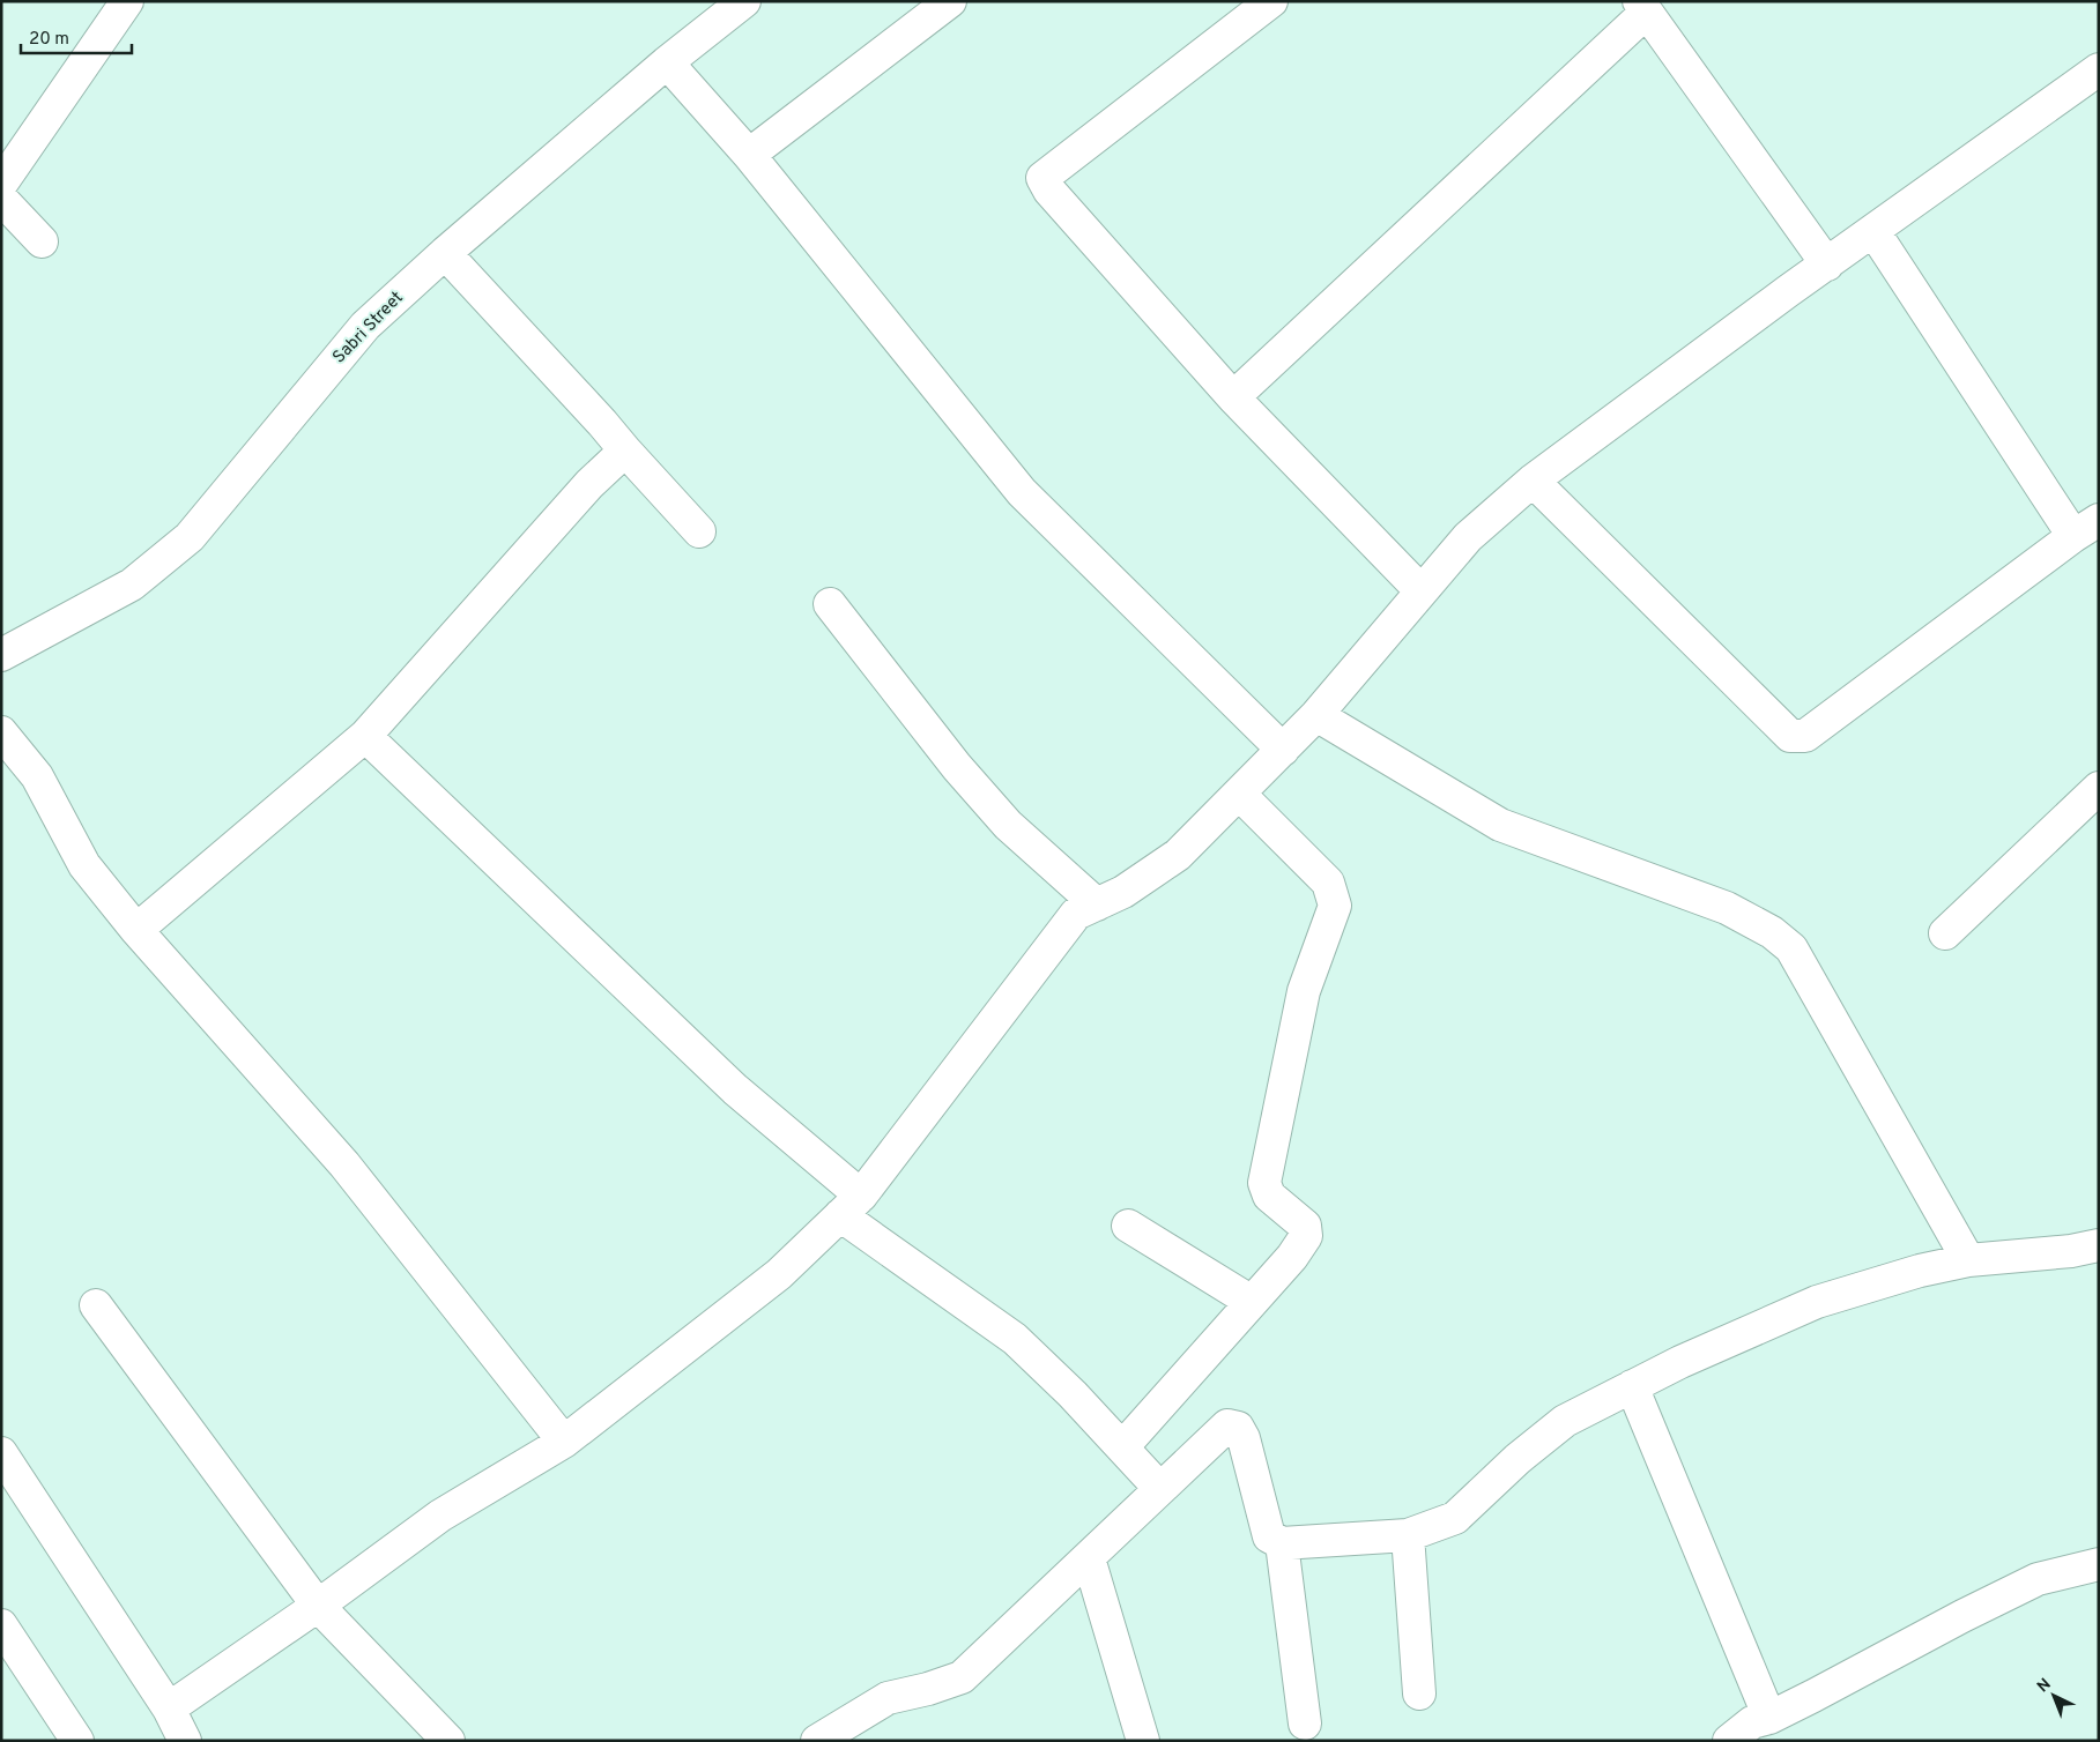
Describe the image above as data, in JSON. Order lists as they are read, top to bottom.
{
  "streets": {
    "street": ["Sabri Street"]
  },
  "scale_bar": "20 m",
  "north": "top left"
}
